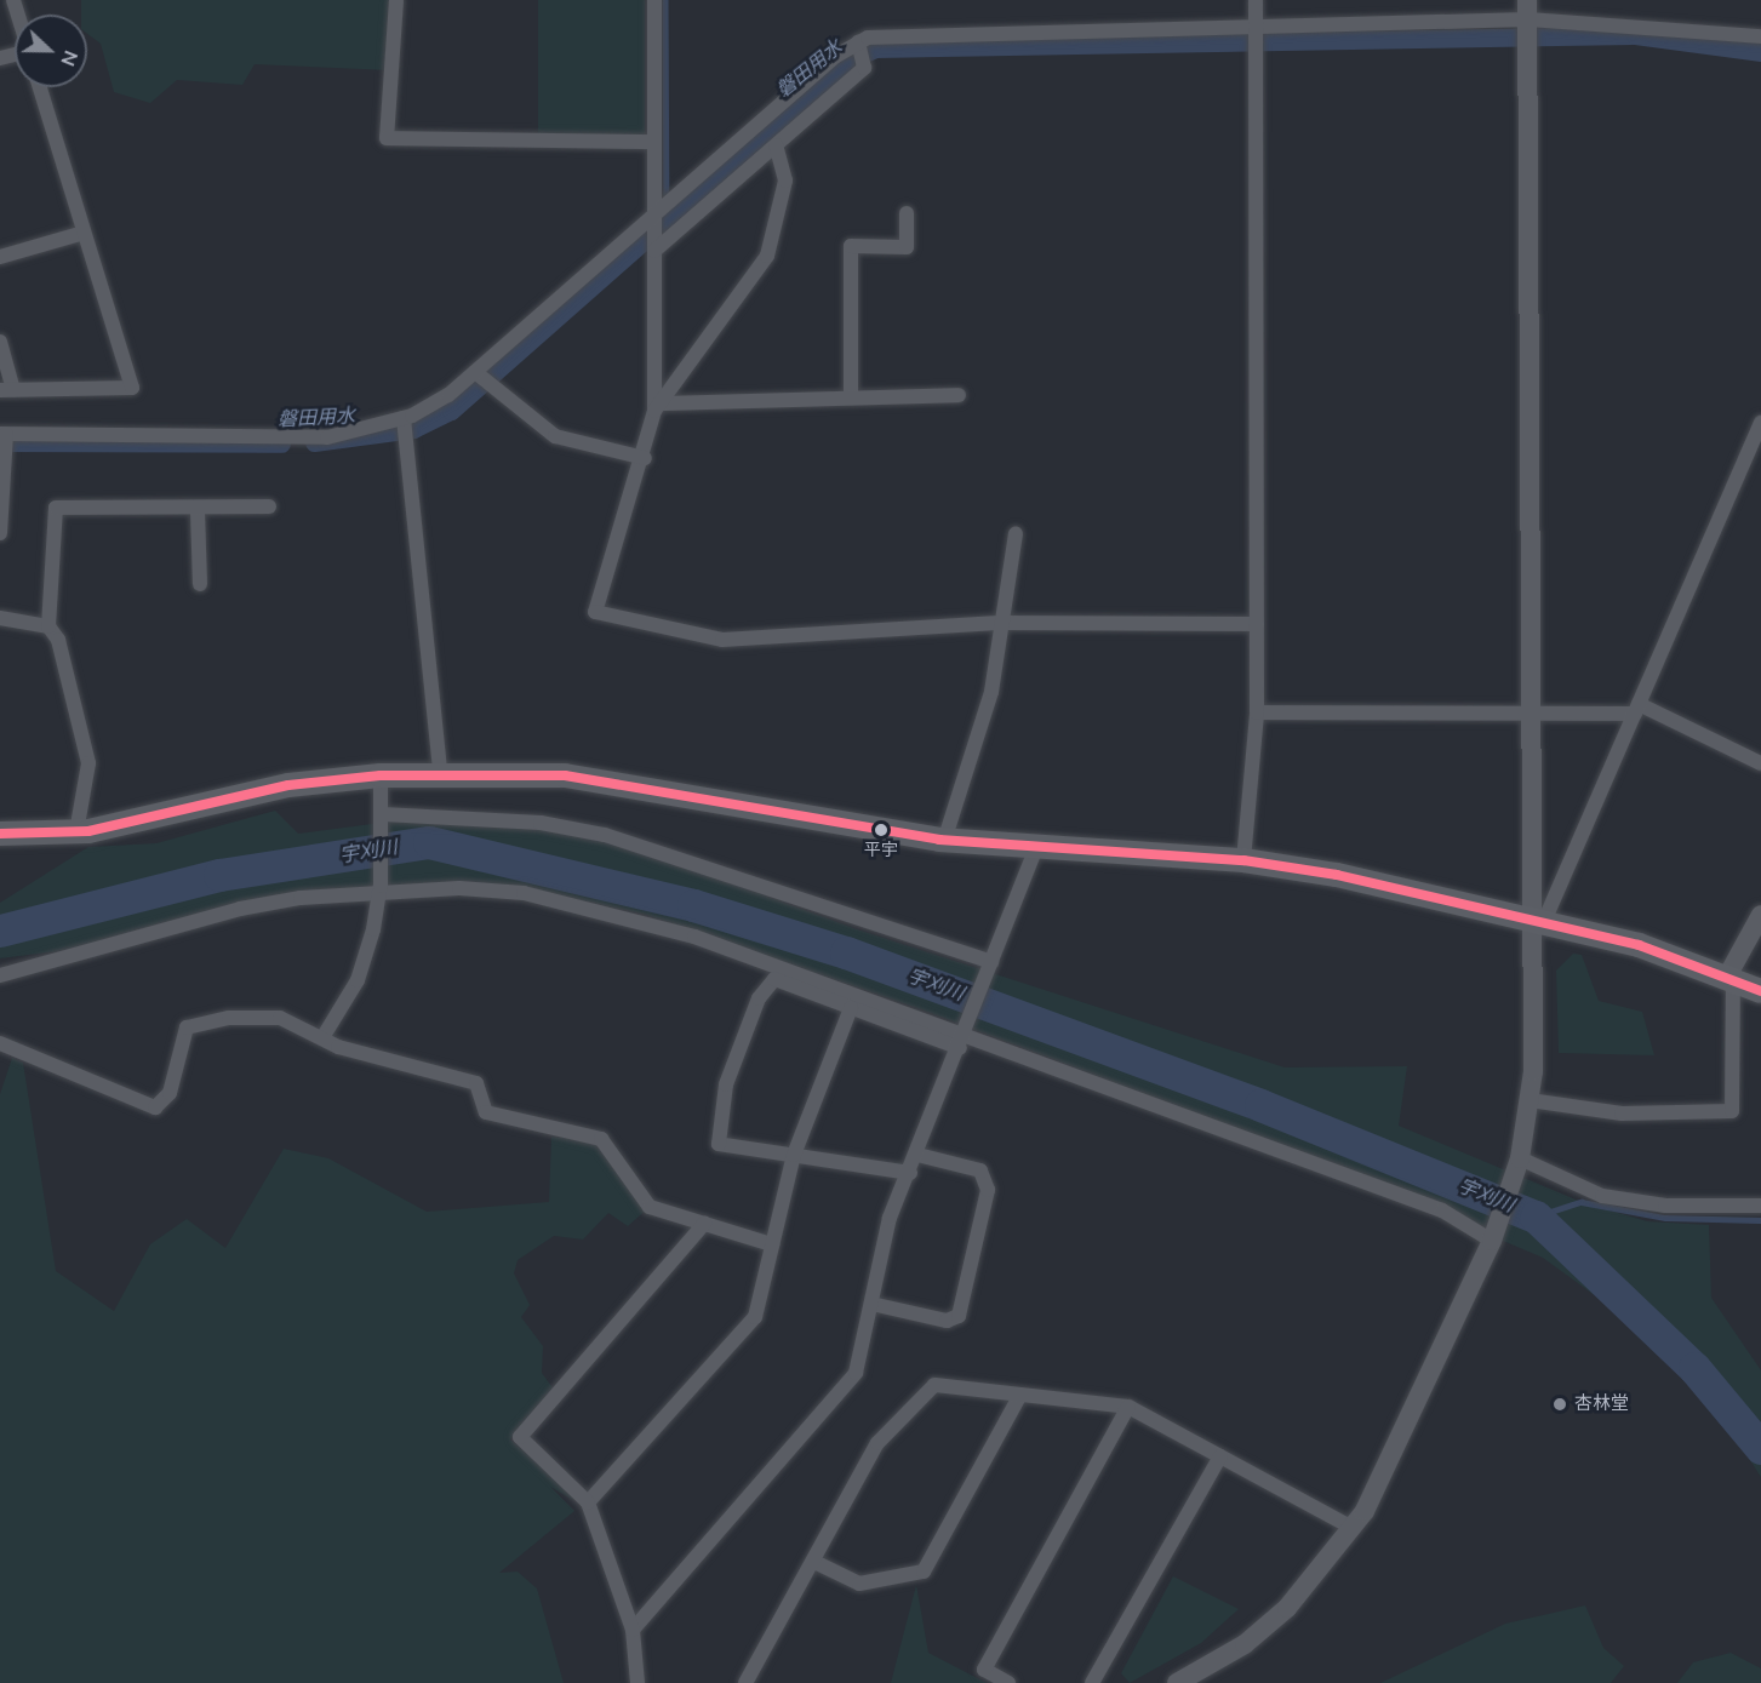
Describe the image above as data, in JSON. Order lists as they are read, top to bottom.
{
  "water": ["磐田用水", "宇刈川"],
  "places": ["平宇", "杏林堂"],
  "north": "right"
}
